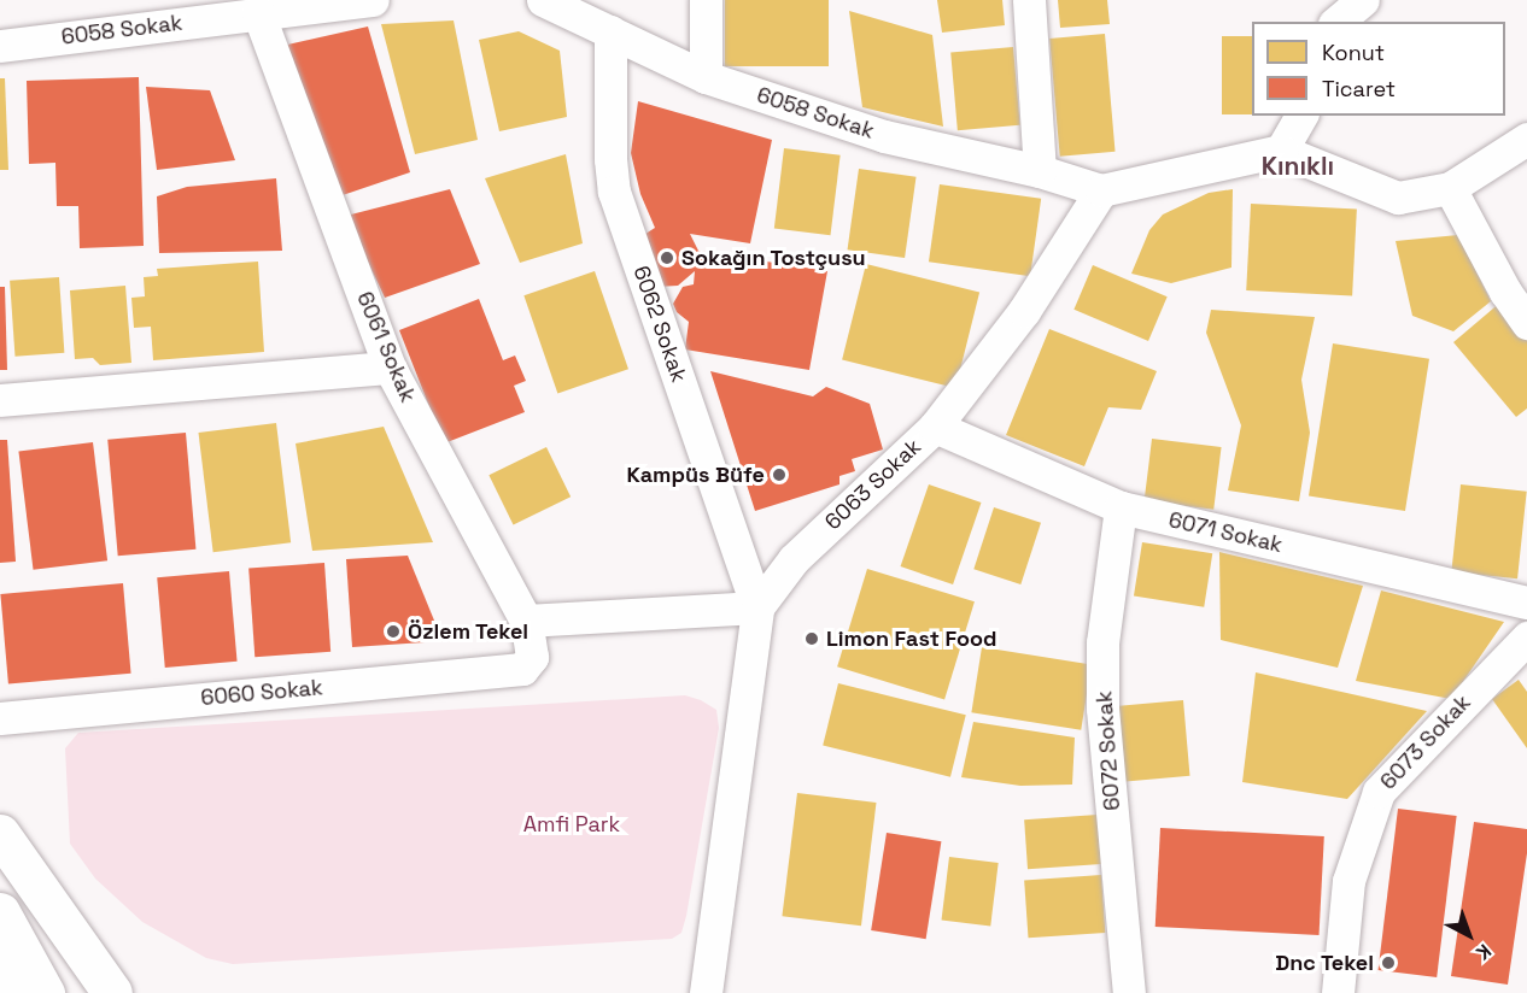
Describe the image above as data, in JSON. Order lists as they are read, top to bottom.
{
  "streets": {
    "street": [
      "6058 Sokak",
      "6062 Sokak",
      "6061 Sokak",
      "6063 Sokak",
      "6071 Sokak",
      "6060 Sokak",
      "6073 Sokak",
      "6072 Sokak"
    ]
  },
  "crossings": [
    ["6058 Sokak", "6062 Sokak"],
    ["6058 Sokak", "6061 Sokak"],
    ["6058 Sokak", "6063 Sokak"],
    ["6062 Sokak", "6063 Sokak"],
    ["6061 Sokak", "6060 Sokak"],
    ["6063 Sokak", "6071 Sokak"],
    ["6071 Sokak", "6072 Sokak"]
  ],
  "districts": ["Kınıklı"],
  "parks": ["Amfi Park"],
  "places": [
    "Sokağın Tostçusu",
    "Kampüs Büfe",
    "Özlem Tekel",
    "Limon Fast Food",
    "Dnc Tekel"
  ],
  "legend": ["Konut", "Ticaret"],
  "north": "bottom right"
}
